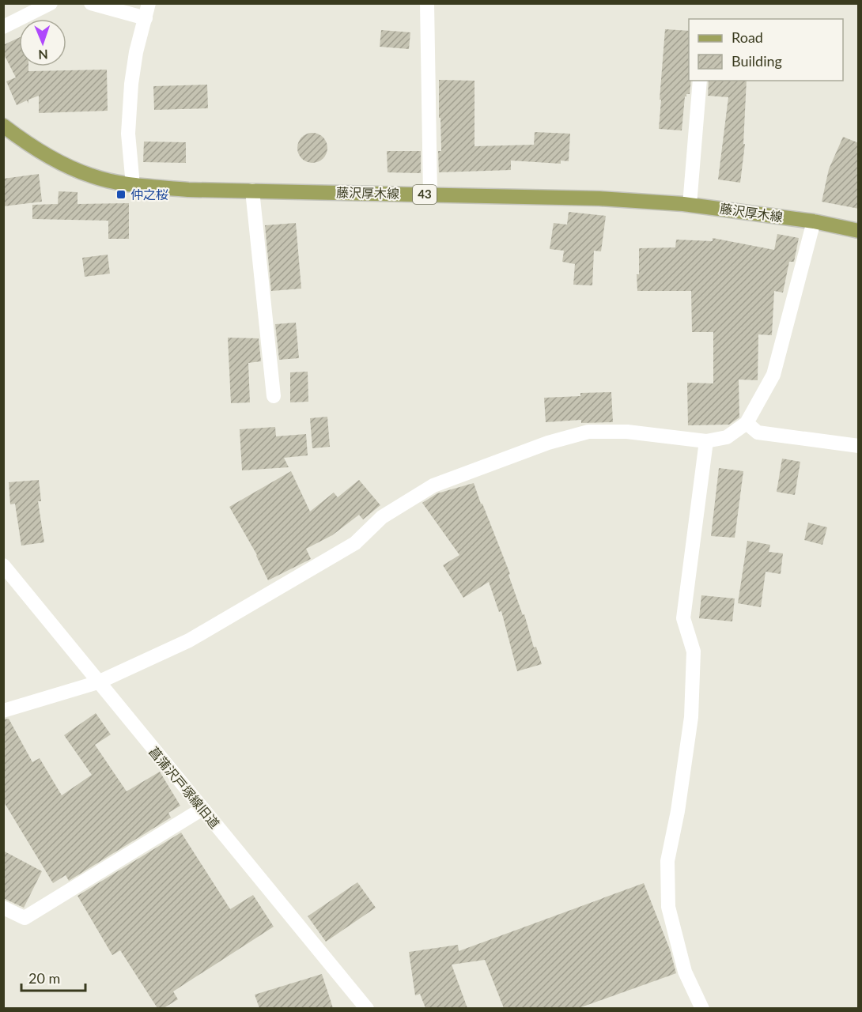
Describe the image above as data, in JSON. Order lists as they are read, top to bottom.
{
  "streets": {
    "main road": ["藤沢厚木線", "43"],
    "street": ["菖蒲沢戸塚線旧道"]
  },
  "places": {
    "transit": ["仲之桜"]
  },
  "legend": ["Road", "Building"],
  "scale_bar": "20 m",
  "north": "bottom"
}
